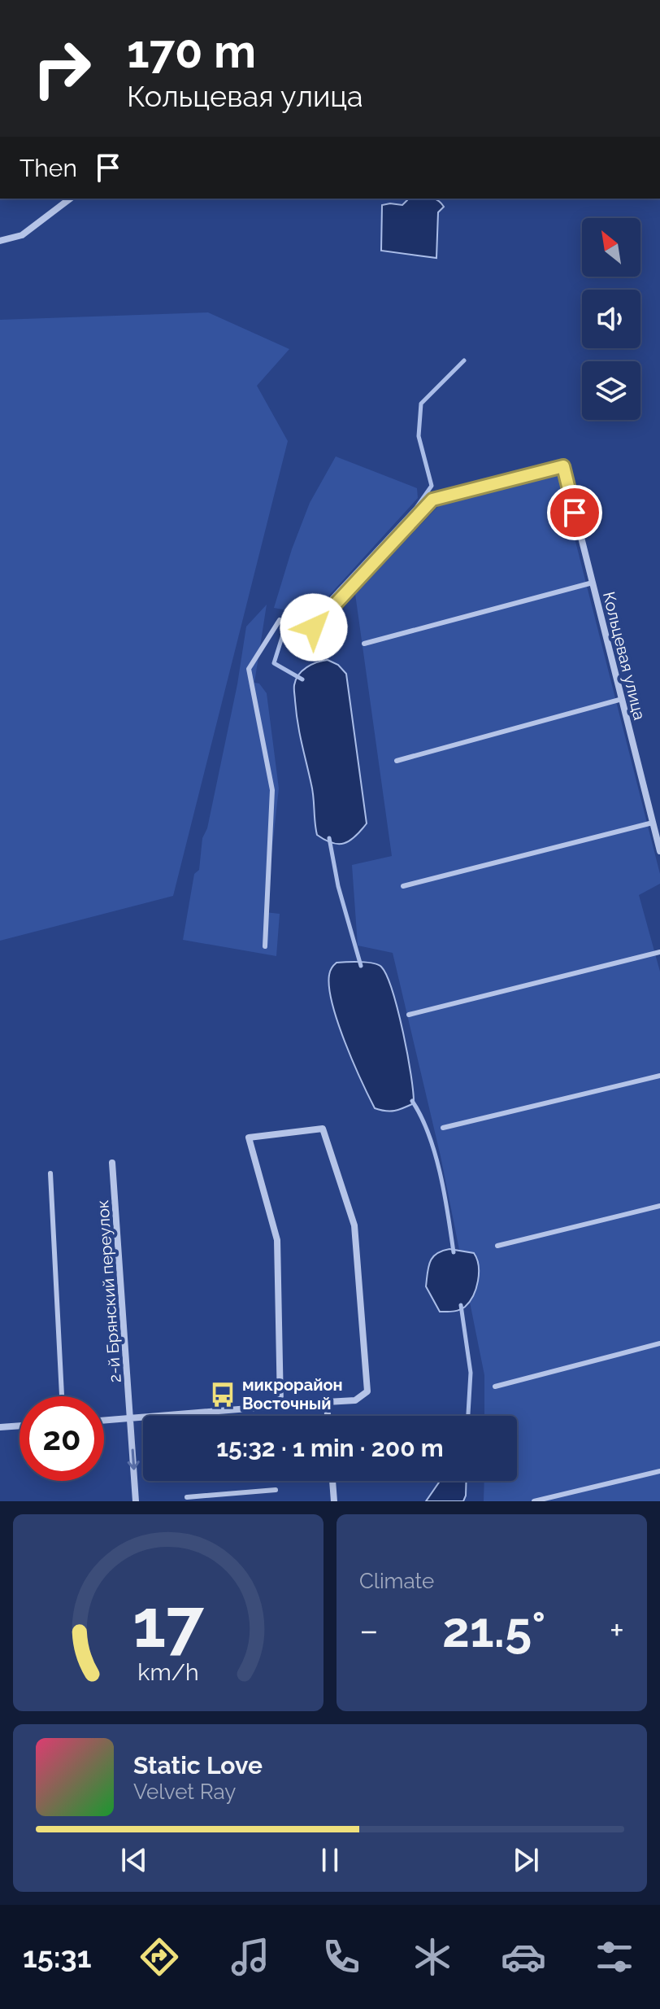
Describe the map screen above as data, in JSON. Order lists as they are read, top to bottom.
{
  "streets": {
    "street": ["Кольцевая улица", "2-й Брянский переулок"]
  },
  "places": {
    "bus stop": ["микрорайон Восточный"]
  },
  "north": "top left",
  "page": {
    "turn": ["170 m", "Кольцевая улица"],
    "then": "Then",
    "limit": "20",
    "trip": "15:32 · 1 min · 200 m",
    "tile": "Climate",
    "heat": ["−", "21.5°", "+"],
    "song": ["Static Love", "Velvet Ray"],
    "tabs": "15:31",
    "gauge": ["17", "km/h"]
  }
}
